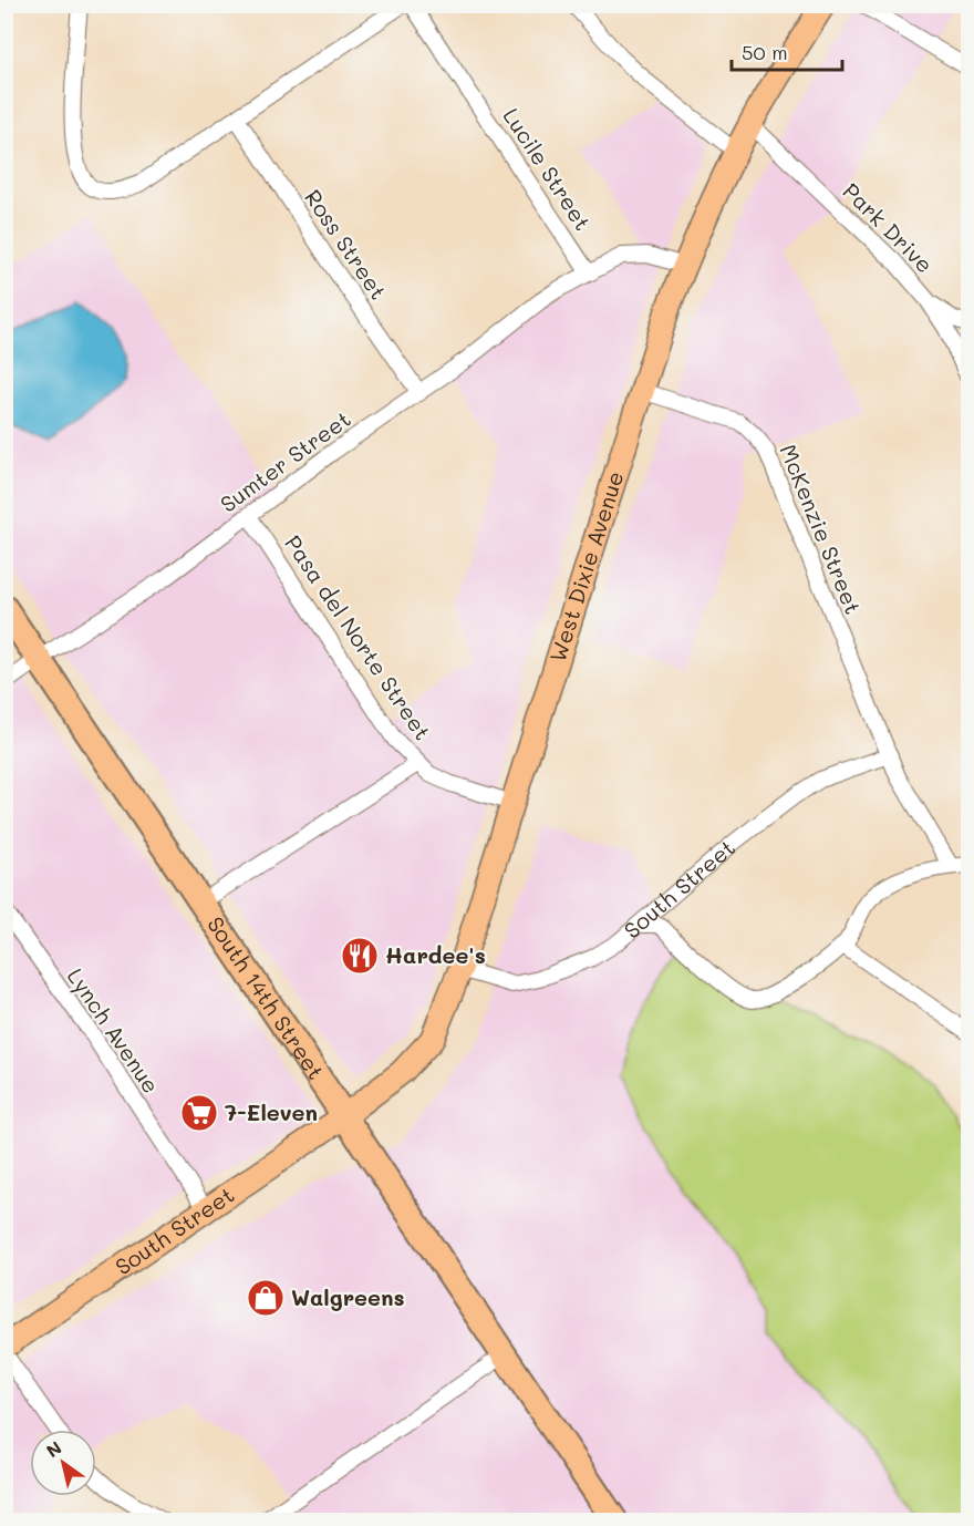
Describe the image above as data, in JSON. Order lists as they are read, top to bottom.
{
  "streets": {
    "highway": ["South 14th Street"],
    "main road": ["West Dixie Avenue", "South Street"],
    "street": [
      "Lucile Street",
      "Park Drive",
      "Ross Street",
      "Sumter Street",
      "McKenzie Street",
      "Pasa del Norte Street",
      "Lynch Avenue"
    ]
  },
  "crossings": [
    ["Lucile Street", "Sumter Street"],
    ["Park Drive", "West Dixie Avenue"],
    ["Ross Street", "Sumter Street"],
    ["Sumter Street", "Pasa del Norte Street"],
    ["Sumter Street", "South 14th Street"],
    ["McKenzie Street", "West Dixie Avenue"],
    ["McKenzie Street", "South Street"],
    ["West Dixie Avenue", "Pasa del Norte Street"],
    ["West Dixie Avenue", "South Street"],
    ["West Dixie Avenue", "South 14th Street"],
    ["South Street", "South 14th Street"],
    ["South Street", "Lynch Avenue"]
  ],
  "places": {
    "restaurant": ["Hardee's"],
    "supermarket": ["7-Eleven"],
    "shop": ["Walgreens"]
  },
  "scale_bar": "50 m",
  "north": "top left"
}
